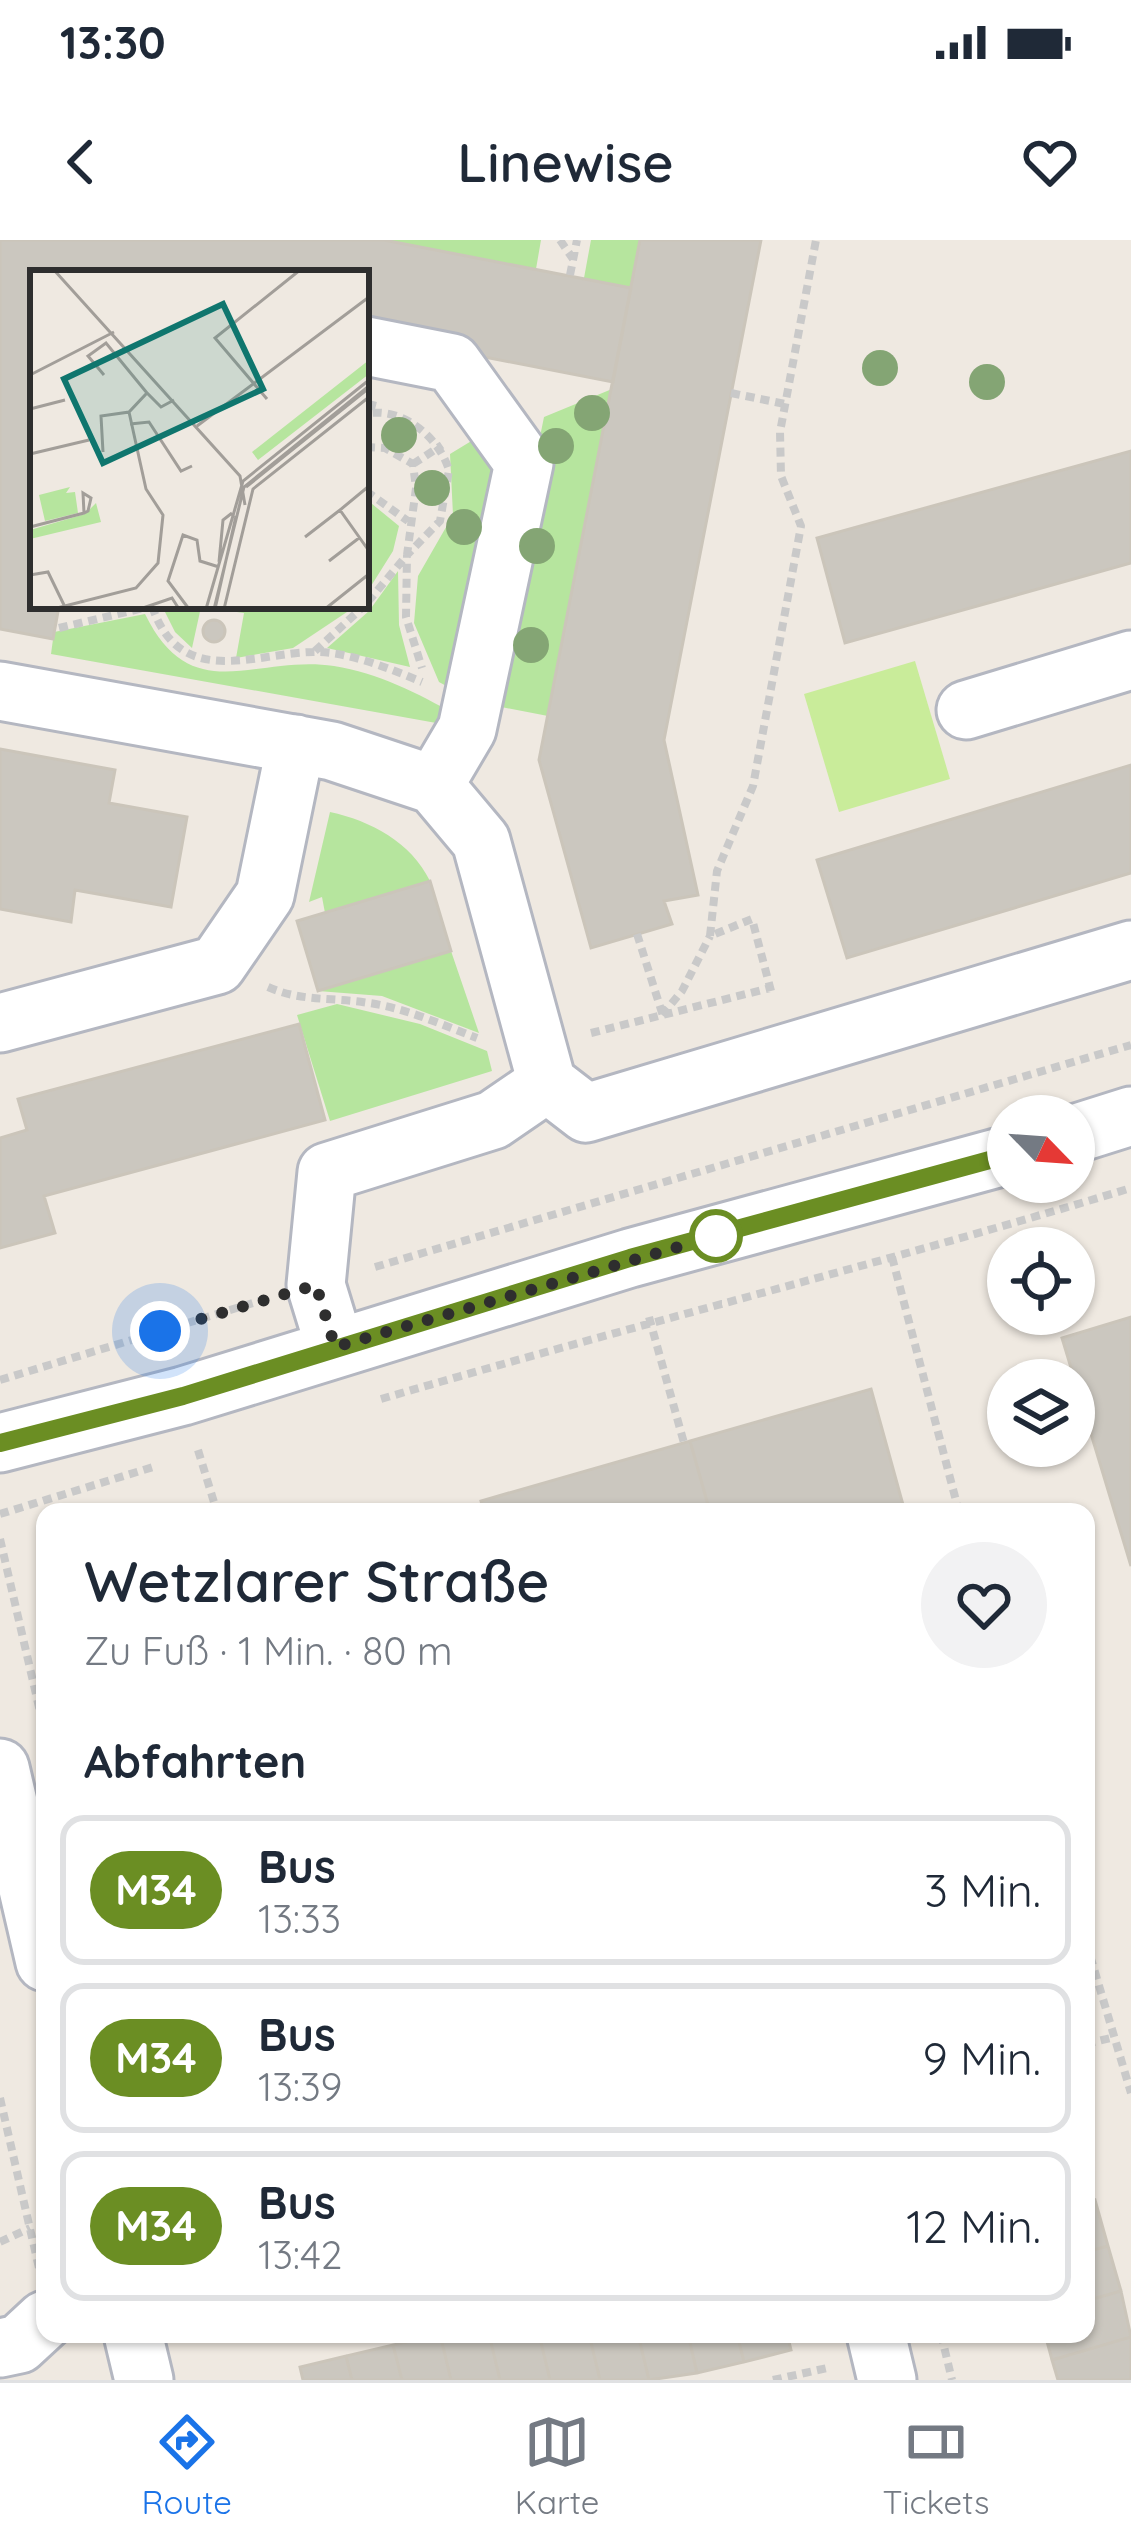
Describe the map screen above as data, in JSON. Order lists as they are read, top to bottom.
{
  "lines": ["bus line M34"],
  "north": "bottom right",
  "page": {
    "status": "13:30",
    "header": "Linewise",
    "heading": [
      ["Wetzlarer Straße", "Zu Fuß · 1 Min. · 80 m"],
      "Abfahrten"
    ],
    "list": [
      {
        "mark": "M34",
        "name": "Bus",
        "note": "13:33",
        "value": "3 Min."
      },
      {
        "mark": "M34",
        "name": "Bus",
        "note": "13:39",
        "value": "9 Min."
      },
      {
        "mark": "M34",
        "name": "Bus",
        "note": "13:42",
        "value": "12 Min."
      }
    ],
    "tabs": ["Route", "Karte", "Tickets"]
  }
}
